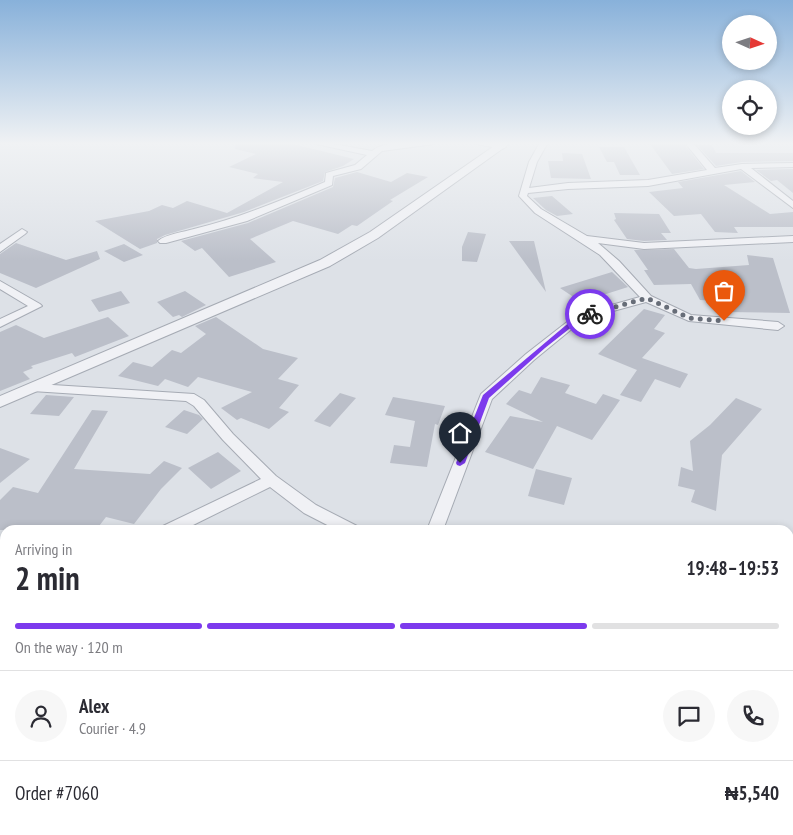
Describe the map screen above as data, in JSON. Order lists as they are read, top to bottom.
{
  "north": "right",
  "page": {
    "heading": ["2 min", "Arriving in", "19:48–19:53"],
    "panel": [
      "Alex",
      "Courier · 4.9",
      "Order #7060",
      "₦5,540"
    ],
    "bar": "On the way · 120 m"
  }
}
